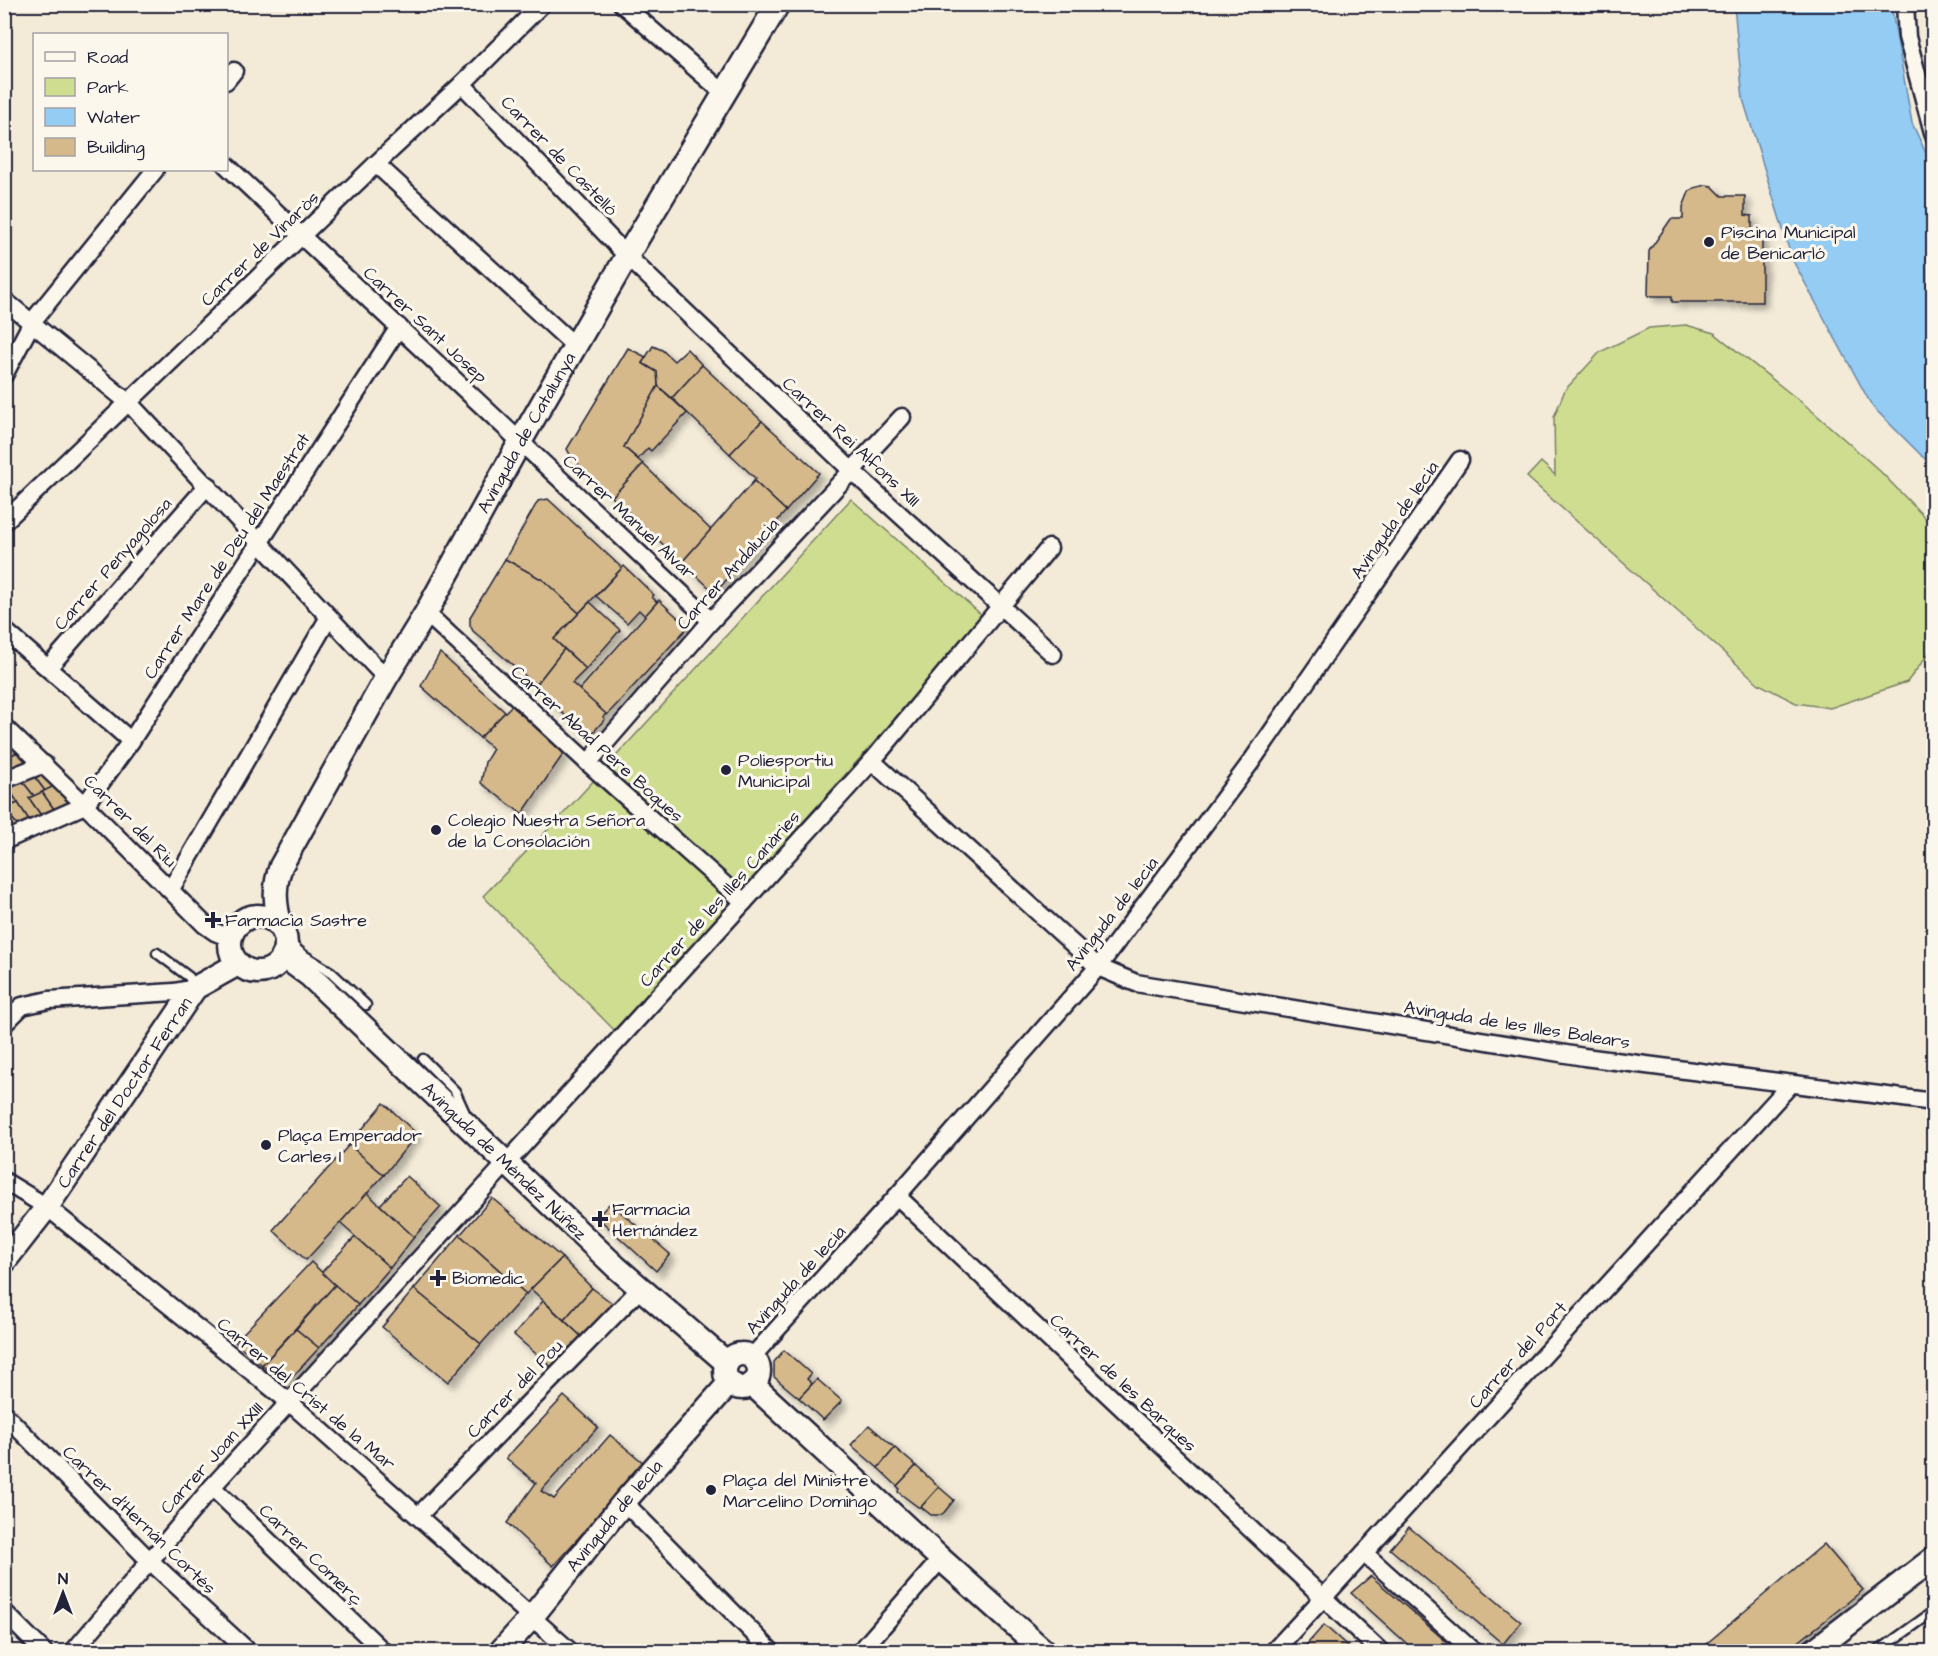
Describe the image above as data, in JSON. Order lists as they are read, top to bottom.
{
  "streets": {
    "street": [
      "Carrer de Castelló",
      "Carrer de Vinaròs",
      "Carrer Sant Josep",
      "Avinguda de Catalunya",
      "Carrer Rei Alfons XIII",
      "Carrer Manuel Alvar",
      "Avinguda de lecia",
      "Carrer Mare de Deu del Maestrat",
      "Carrer Penyagolosa",
      "Carrer Andalucia",
      "Carrer Abad Pere Boques",
      "Carrer del Riu",
      "Carrer de les Illes Canàries",
      "Avinguda de les Illes Balears",
      "Carrer del Doctor Ferran",
      "Avinguda de Méndez Núñez",
      "Carrer del Port",
      "Carrer de les Barques",
      "Carrer del Pou",
      "Carrer del Crist de la Mar",
      "Carrer Joan XXIII",
      "Avinguda de lecla",
      "Carrer d'Hernán Cortés",
      "Carrer Comerç"
    ]
  },
  "crossings": [
    ["Carrer de Castelló", "Carrer de Vinaròs"],
    ["Carrer de Castelló", "Avinguda de Catalunya"],
    ["Carrer de Castelló", "Carrer Rei Alfons XIII"],
    ["Carrer de Vinaròs", "Carrer Sant Josep"],
    ["Carrer Sant Josep", "Avinguda de Catalunya"],
    ["Carrer Sant Josep", "Carrer Manuel Alvar"],
    ["Carrer Sant Josep", "Carrer Mare de Deu del Maestrat"],
    ["Avinguda de Catalunya", "Carrer Rei Alfons XIII"],
    ["Avinguda de Catalunya", "Carrer Manuel Alvar"],
    ["Avinguda de Catalunya", "Carrer Abad Pere Boques"],
    ["Avinguda de Catalunya", "Carrer del Riu"],
    ["Avinguda de Catalunya", "Carrer del Doctor Ferran"],
    ["Avinguda de Catalunya", "Avinguda de Méndez Núñez"],
    ["Carrer Rei Alfons XIII", "Carrer Andalucia"],
    ["Carrer Rei Alfons XIII", "Carrer de les Illes Canàries"],
    ["Carrer Manuel Alvar", "Carrer Andalucia"],
    ["Avinguda de lecia", "Avinguda de les Illes Balears"],
    ["Avinguda de lecia", "Avinguda de Méndez Núñez"],
    ["Avinguda de lecia", "Carrer de les Barques"],
    ["Avinguda de lecia", "Avinguda de lecla"],
    ["Carrer Mare de Deu del Maestrat", "Carrer del Riu"],
    ["Carrer Andalucia", "Carrer Abad Pere Boques"],
    ["Carrer Abad Pere Boques", "Carrer de les Illes Canàries"],
    ["Carrer del Riu", "Carrer del Doctor Ferran"],
    ["Carrer del Riu", "Avinguda de Méndez Núñez"],
    ["Carrer de les Illes Canàries", "Avinguda de les Illes Balears"],
    ["Carrer de les Illes Canàries", "Avinguda de Méndez Núñez"],
    ["Carrer de les Illes Canàries", "Carrer Joan XXIII"],
    ["Avinguda de les Illes Balears", "Carrer del Port"],
    ["Carrer del Doctor Ferran", "Avinguda de Méndez Núñez"],
    ["Carrer del Doctor Ferran", "Carrer del Crist de la Mar"],
    ["Avinguda de Méndez Núñez", "Carrer del Pou"],
    ["Avinguda de Méndez Núñez", "Carrer Joan XXIII"],
    ["Avinguda de Méndez Núñez", "Avinguda de lecla"],
    ["Carrer del Port", "Carrer de les Barques"],
    ["Carrer del Pou", "Carrer del Crist de la Mar"],
    ["Carrer del Crist de la Mar", "Carrer Joan XXIII"],
    ["Carrer del Crist de la Mar", "Avinguda de lecla"],
    ["Carrer Joan XXIII", "Carrer d'Hernán Cortés"],
    ["Carrer Joan XXIII", "Carrer Comerç"]
  ],
  "places": {
    "other": [
      "Piscina Municipal de Benicarló",
      "Poliesportiu Municipal",
      "Colegio Nuestra Señora de la Consolación",
      "Plaça Emperador Carles I",
      "Plaça del Ministre Marcelino Domingo"
    ],
    "health": ["Farmacia Sastre", "Farmacia Hernández", "Biomedic"]
  },
  "legend": [
    "Road",
    "Park",
    "Water",
    "Building"
  ],
  "north": "top"
}
